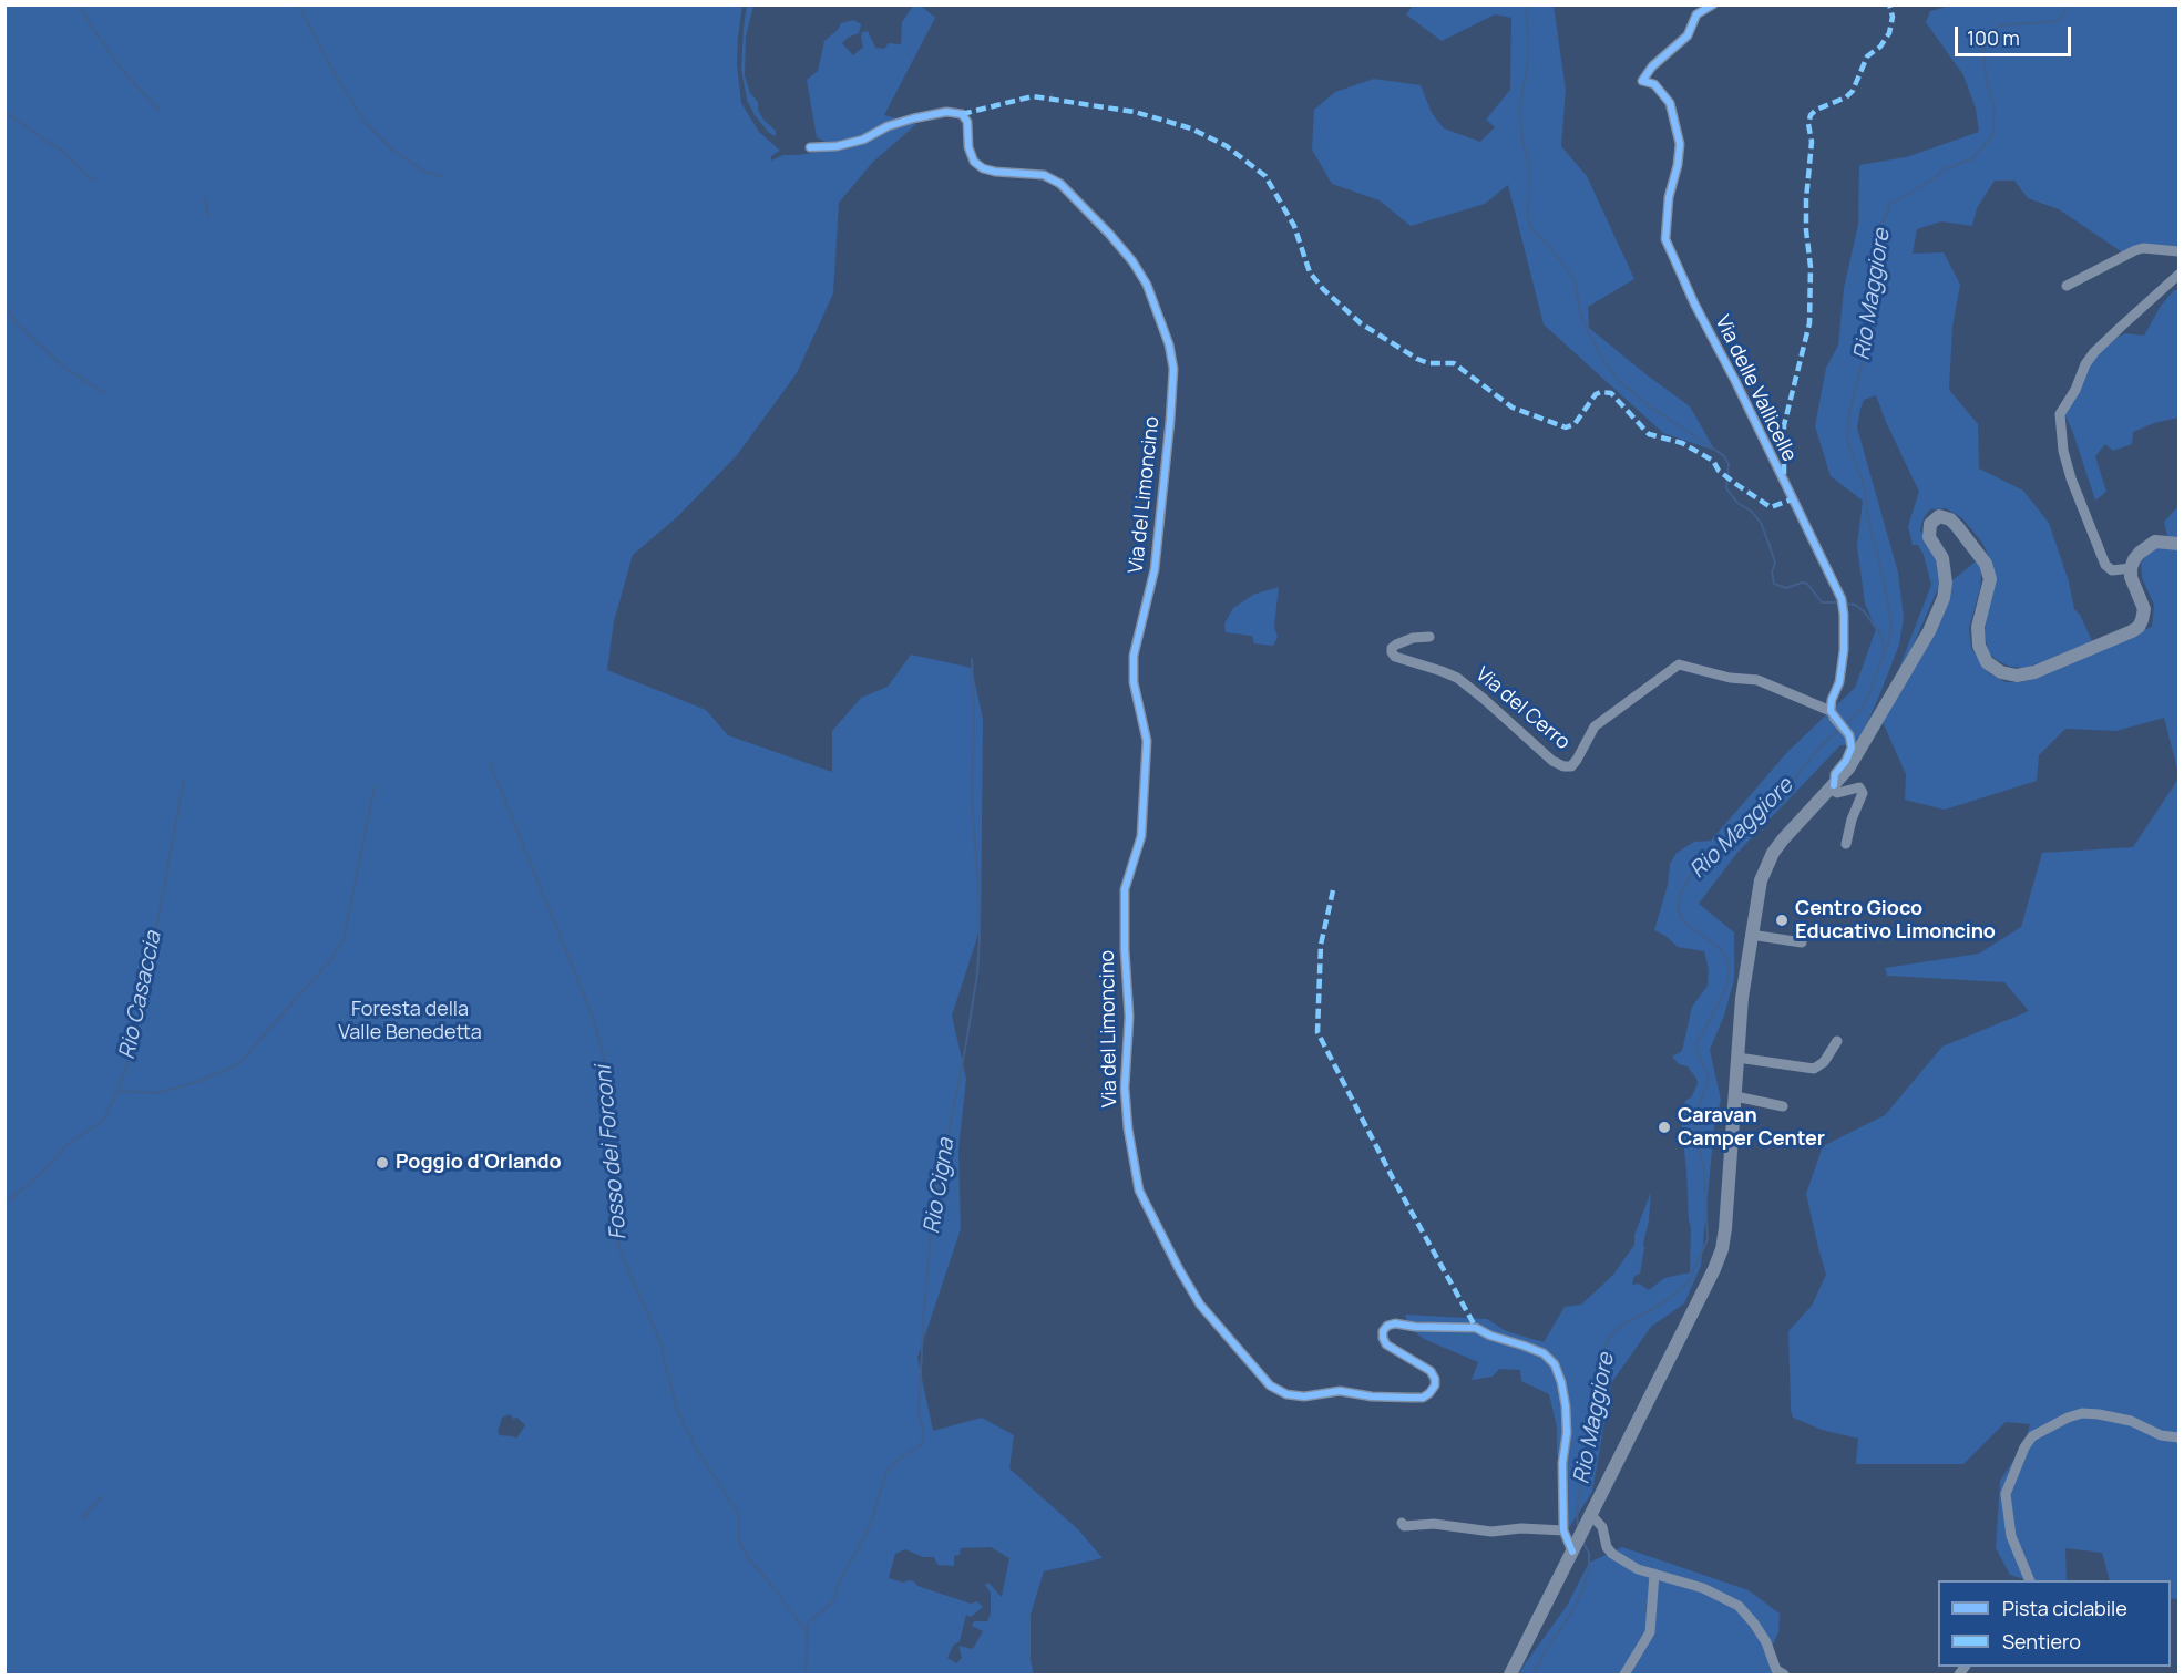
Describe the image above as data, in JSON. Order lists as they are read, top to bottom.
{
  "streets": {
    "street": ["Via delle Vallicelle", "Via del Limoncino", "Via del Cerro"]
  },
  "crossings": [
    ["Via delle Vallicelle", "Via del Cerro"]
  ],
  "water": [
    "Rio Maggiore",
    "Rio Casaccia",
    "Fosso dei Forconi",
    "Rio Cigna"
  ],
  "parks": ["Foresta della Valle Benedetta"],
  "places": ["Centro Gioco Educativo Limoncino", "Caravan Camper Center", "Poggio d'Orlando"],
  "legend": ["Pista ciclabile", "Sentiero"],
  "scale_bar": "100 m"
}
